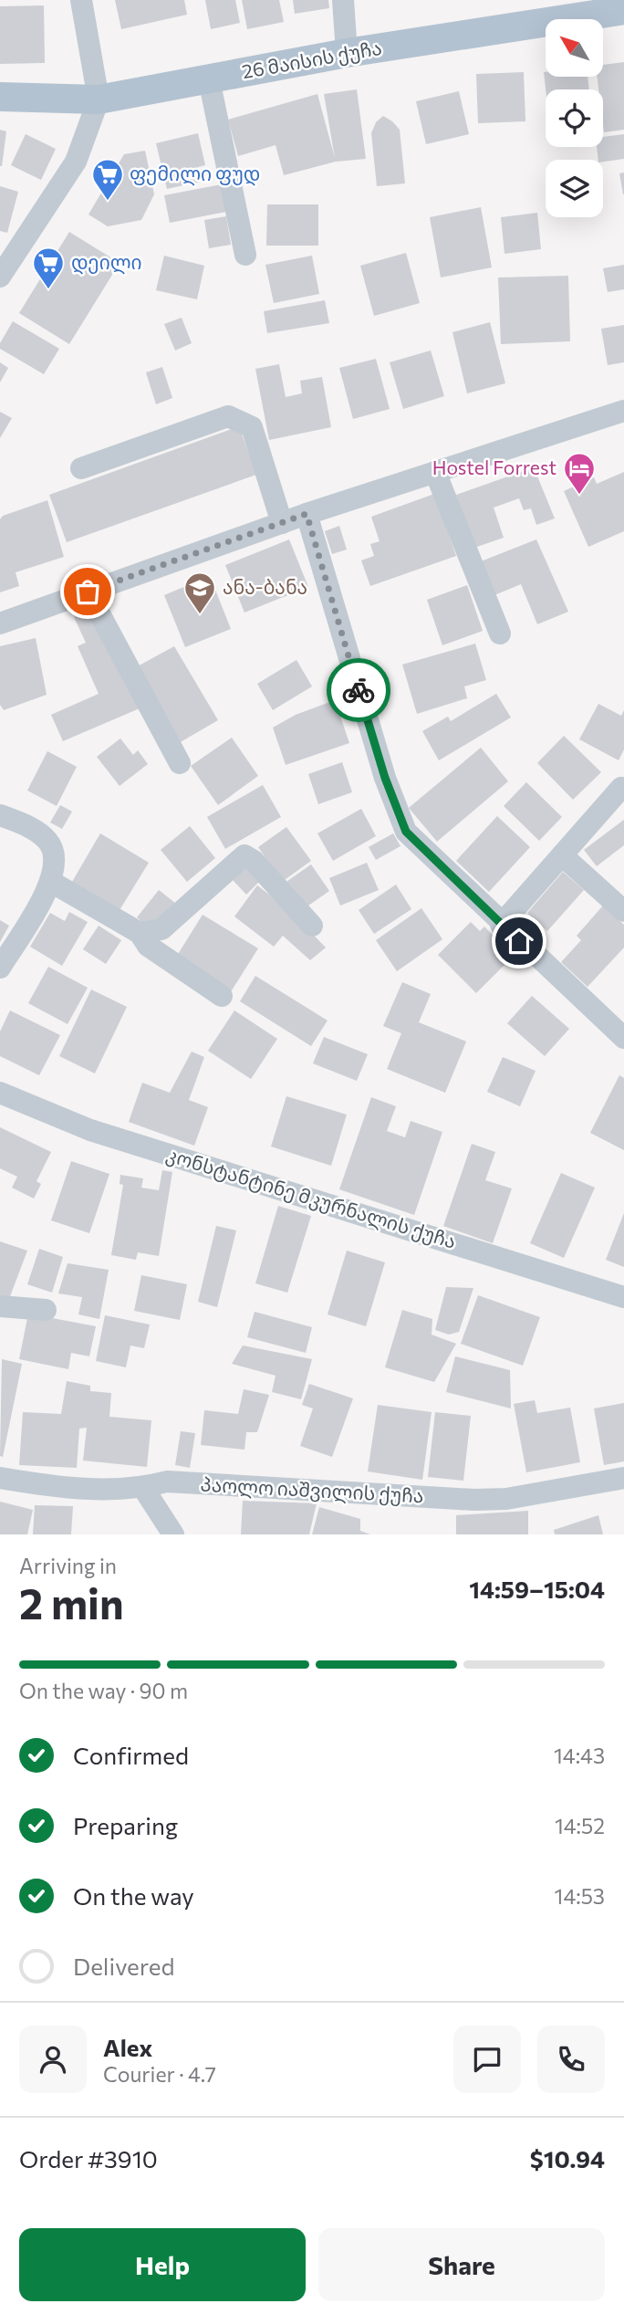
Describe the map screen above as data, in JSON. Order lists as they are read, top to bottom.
{
  "streets": {
    "main road": ["26 მაისის ქუჩა"],
    "street": ["კონსტანტინე მკურნალის ქუჩა", "პაოლო იაშვილის ქუჩა"]
  },
  "places": {
    "supermarket": ["ფემილი ფუდ", "დეილი"],
    "hotel": ["Hostel Forrest"],
    "school or university": ["ანა-ბანა"]
  },
  "north": "top left",
  "page": {
    "heading": ["2 min", "Arriving in", "14:59–15:04"],
    "panel": [
      "Alex",
      "Courier · 4.7",
      "Order #3910",
      "$10.94"
    ],
    "bar": "On the way · 90 m",
    "list": [
      ["Confirmed", "14:43"],
      ["Preparing", "14:52"],
      ["On the way", "14:53"],
      "Delivered"
    ],
    "buttons": ["Help", "Share"]
  }
}
